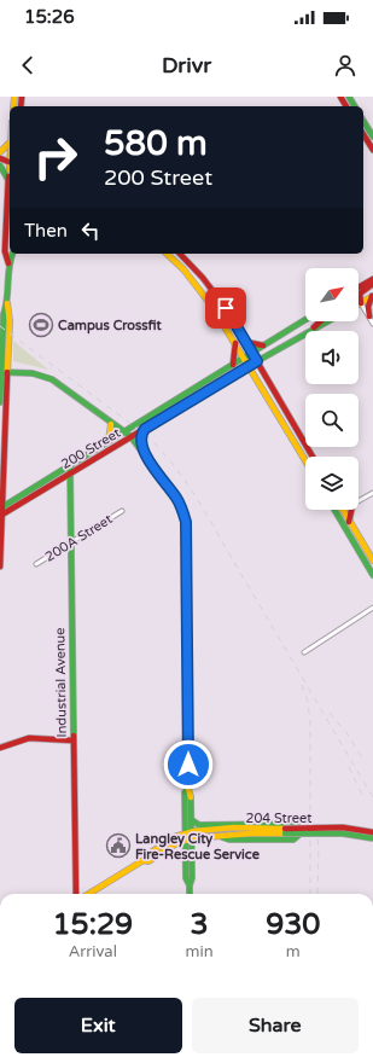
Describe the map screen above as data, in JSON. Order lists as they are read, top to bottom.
{
  "streets": {
    "main road": ["200 Street", "Industrial Avenue", "204 Street"],
    "street": ["200A Street"]
  },
  "crossings": [
    ["200 Street", "Industrial Avenue"],
    ["200A Street", "Industrial Avenue"]
  ],
  "places": {
    "sports": ["Campus Crossfit"],
    "public building": ["Langley City Fire-Rescue Service"]
  },
  "north": "top right",
  "page": {
    "status": "15:26",
    "header": "Drivr",
    "turn": ["580 m", "200 Street"],
    "then": "Then",
    "eta": [
      "15:29",
      "Arrival",
      "3",
      "min",
      "930",
      "m"
    ],
    "buttons": ["Exit", "Share"]
  }
}
